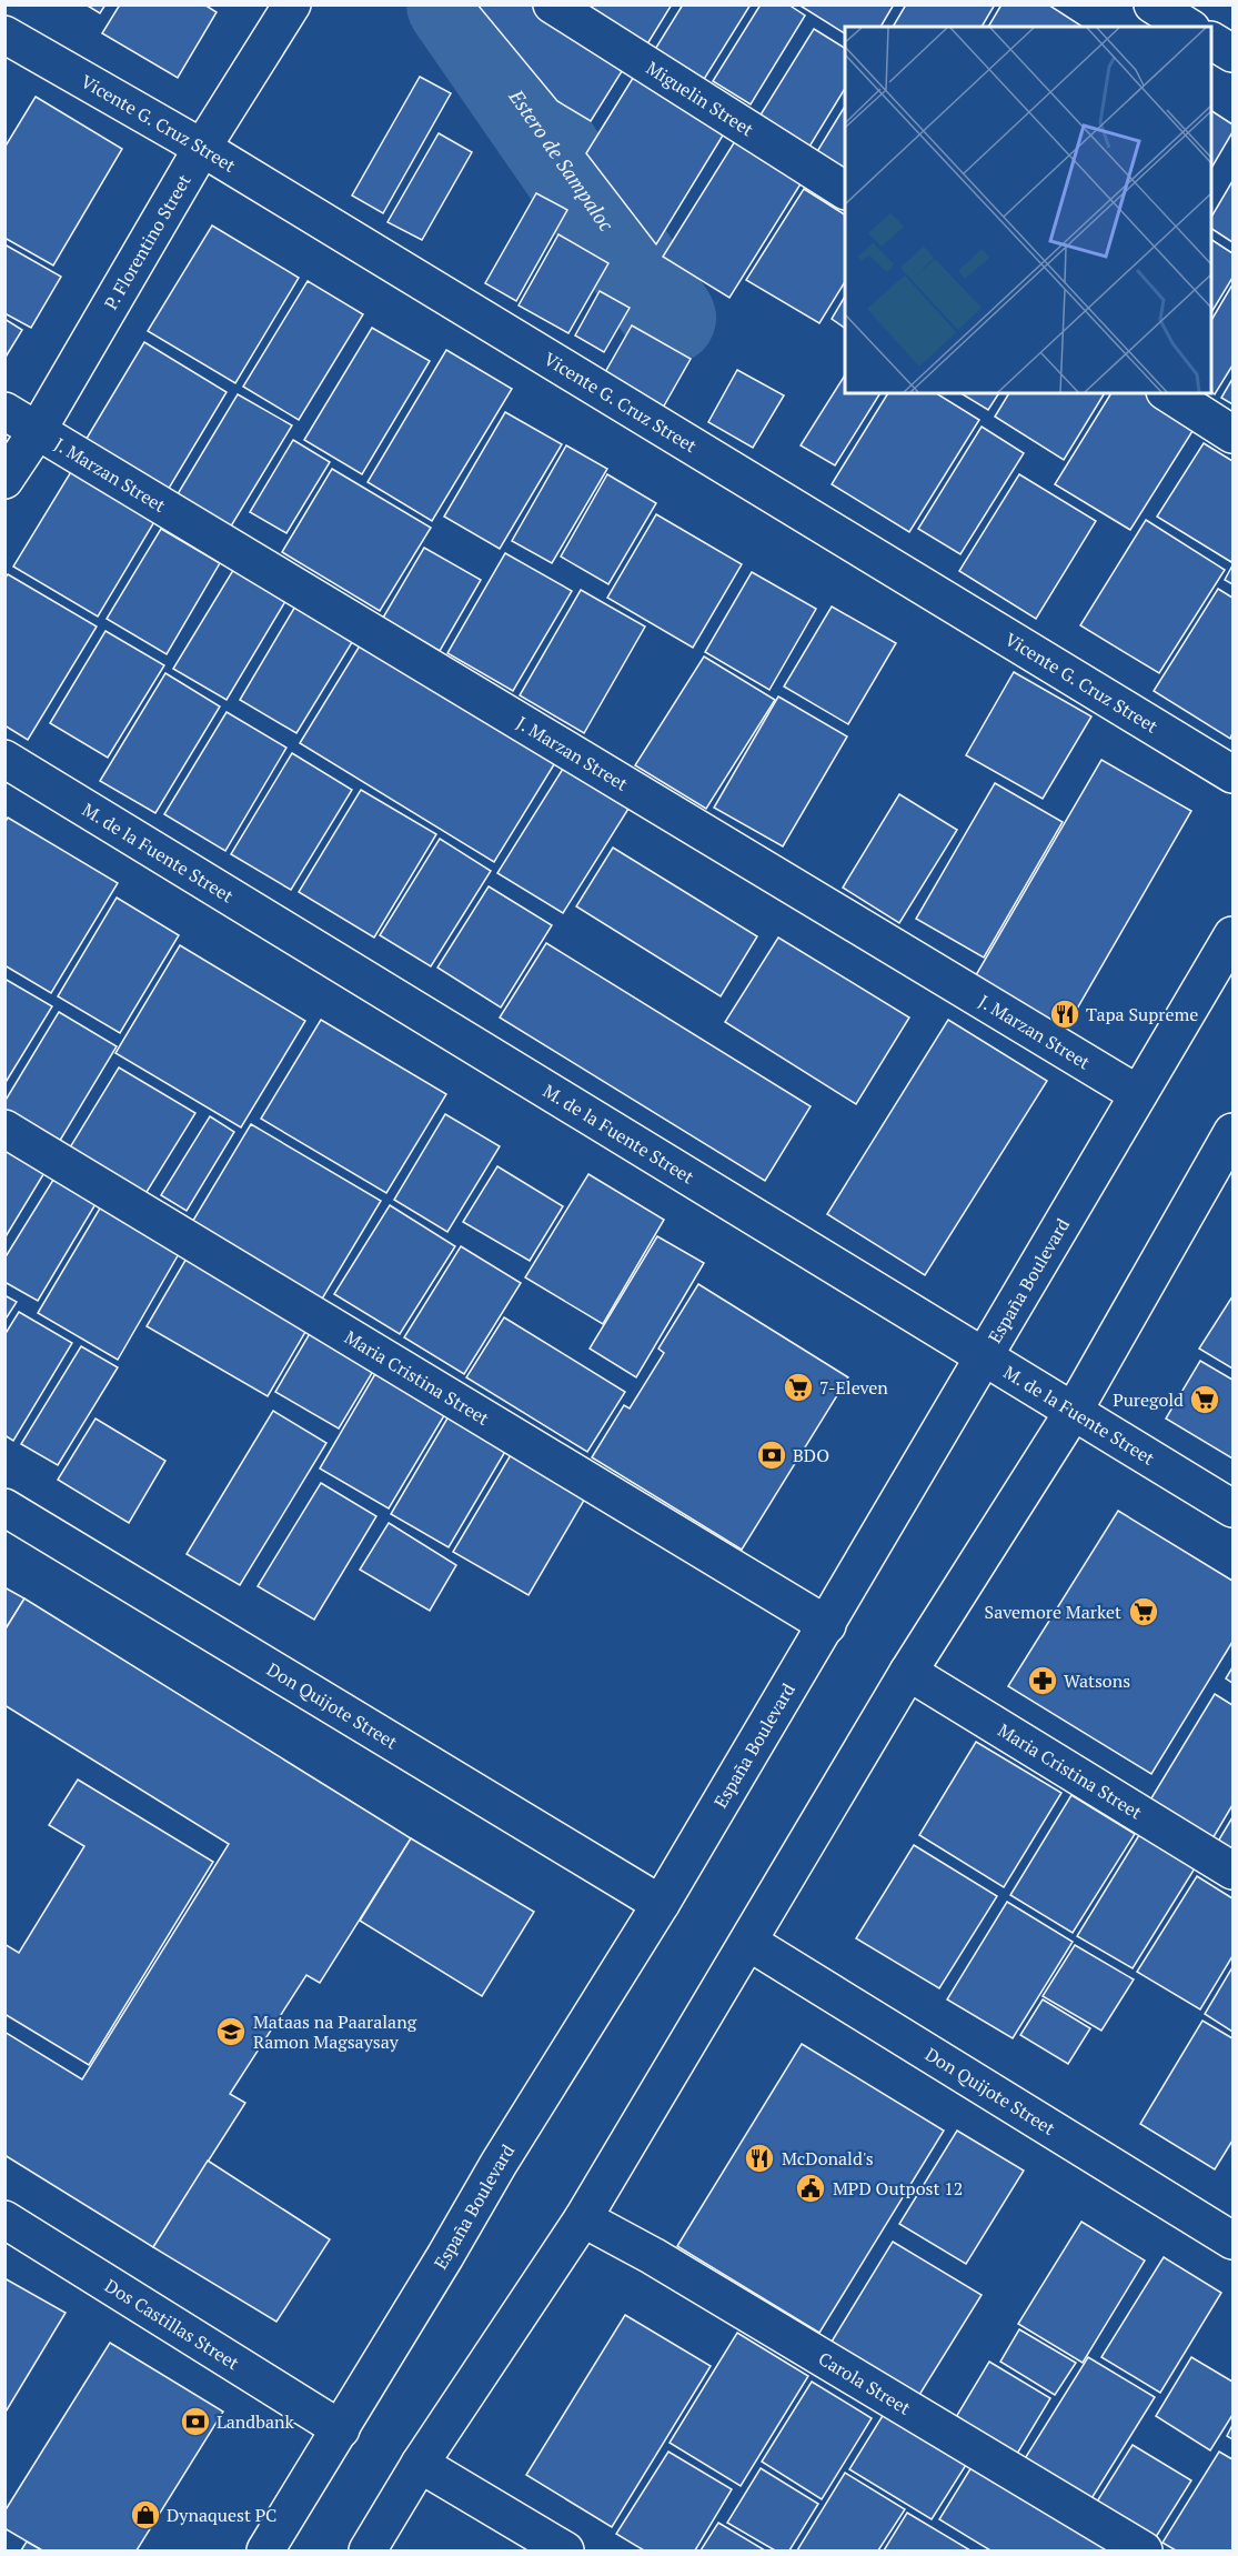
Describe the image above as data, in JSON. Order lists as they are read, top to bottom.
{
  "streets": {
    "street": [
      "Miguelin Street",
      "Vicente G. Cruz Street",
      "P. Florentino Street",
      "J. Marzan Street",
      "M. de la Fuente Street",
      "España Boulevard",
      "Maria Cristina Street",
      "Don Quijote Street",
      "Dos Castillas Street",
      "Carola Street"
    ]
  },
  "crossings": [
    ["Vicente G. Cruz Street", "P. Florentino Street"],
    ["P. Florentino Street", "J. Marzan Street"],
    ["J. Marzan Street", "España Boulevard"],
    ["M. de la Fuente Street", "España Boulevard"],
    ["España Boulevard", "Maria Cristina Street"],
    ["España Boulevard", "Don Quijote Street"],
    ["España Boulevard", "Dos Castillas Street"]
  ],
  "water": ["Estero de Sampaloc"],
  "places": {
    "restaurant": ["Tapa Supreme", "McDonald's"],
    "supermarket": ["7-Eleven", "Puregold", "Savemore Market"],
    "bank": ["BDO", "Landbank"],
    "pharmacy": ["Watsons"],
    "school or university": ["Mataas na Paaralang Ramon Magsaysay"],
    "public building": ["MPD Outpost 12"],
    "shop": ["Dynaquest PC"]
  }
}
